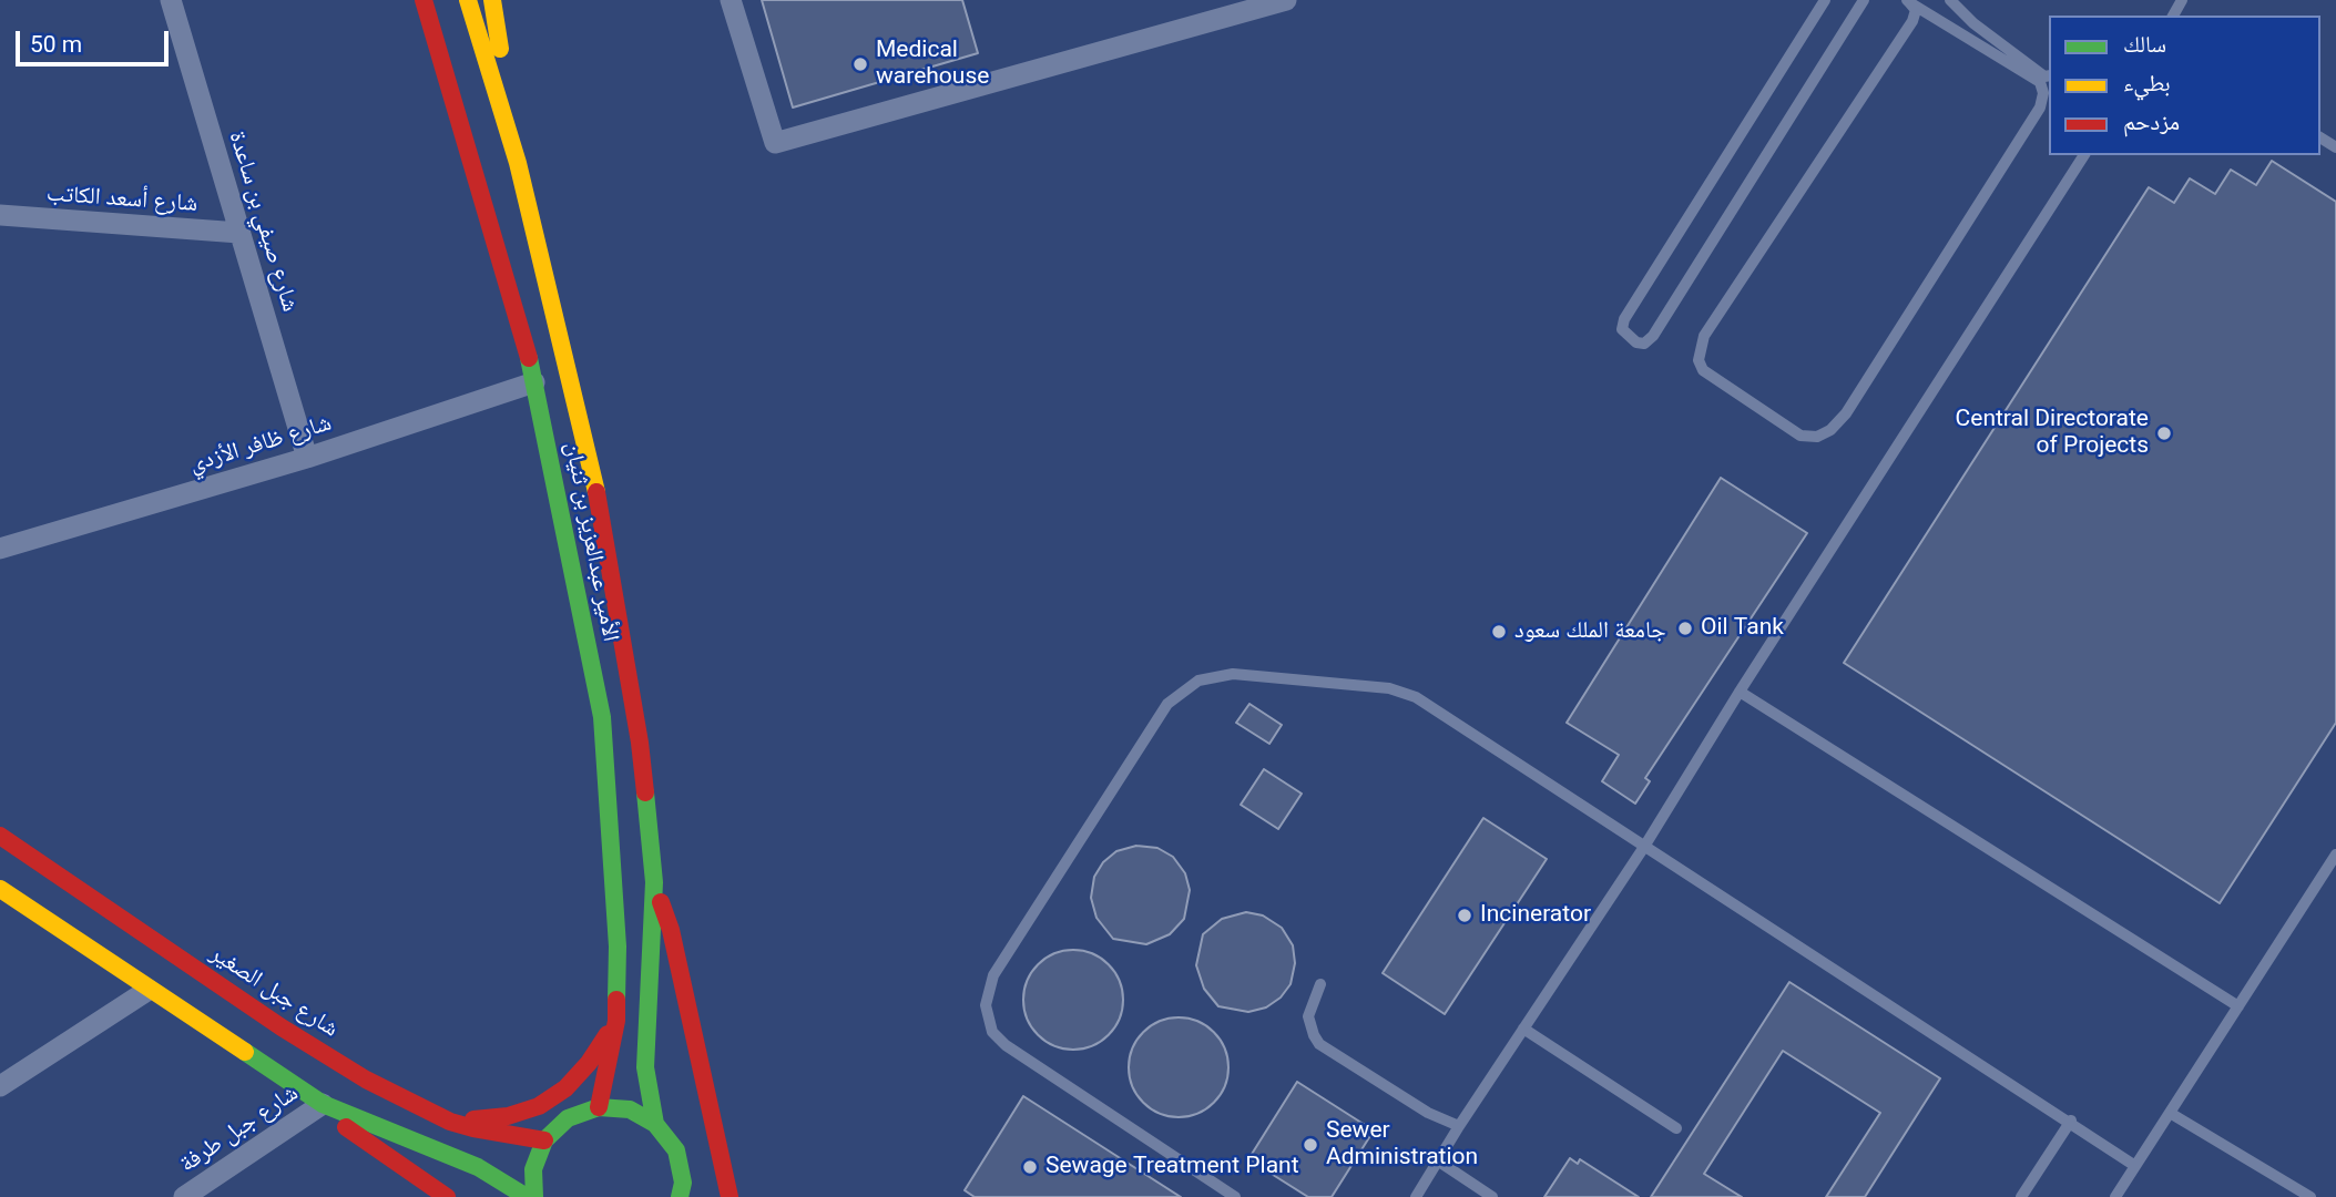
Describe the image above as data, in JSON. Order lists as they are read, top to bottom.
{
  "streets": {
    "street": [
      "شارع أسعد الكاتب",
      "شارع صيفي بن ساعدة",
      "شارع ظافر الأزدي",
      "الأمير عبدالعزيز بن ثنيان",
      "شارع جبل الصغير",
      "شارع جبل طرفة"
    ]
  },
  "crossings": [
    ["شارع أسعد الكاتب", "شارع صيفي بن ساعدة"],
    ["شارع صيفي بن ساعدة", "شارع ظافر الأزدي"],
    ["شارع ظافر الأزدي", "الأمير عبدالعزيز بن ثنيان"]
  ],
  "places": [
    "Medical warehouse",
    "Central Directorate of Projects",
    "Oil Tank",
    "جامعة الملك سعود",
    "Incinerator",
    "Sewer Administration",
    "Sewage Treatment Plant"
  ],
  "legend": ["سالك", "بطيء", "مزدحم"],
  "scale_bar": "50 m"
}
